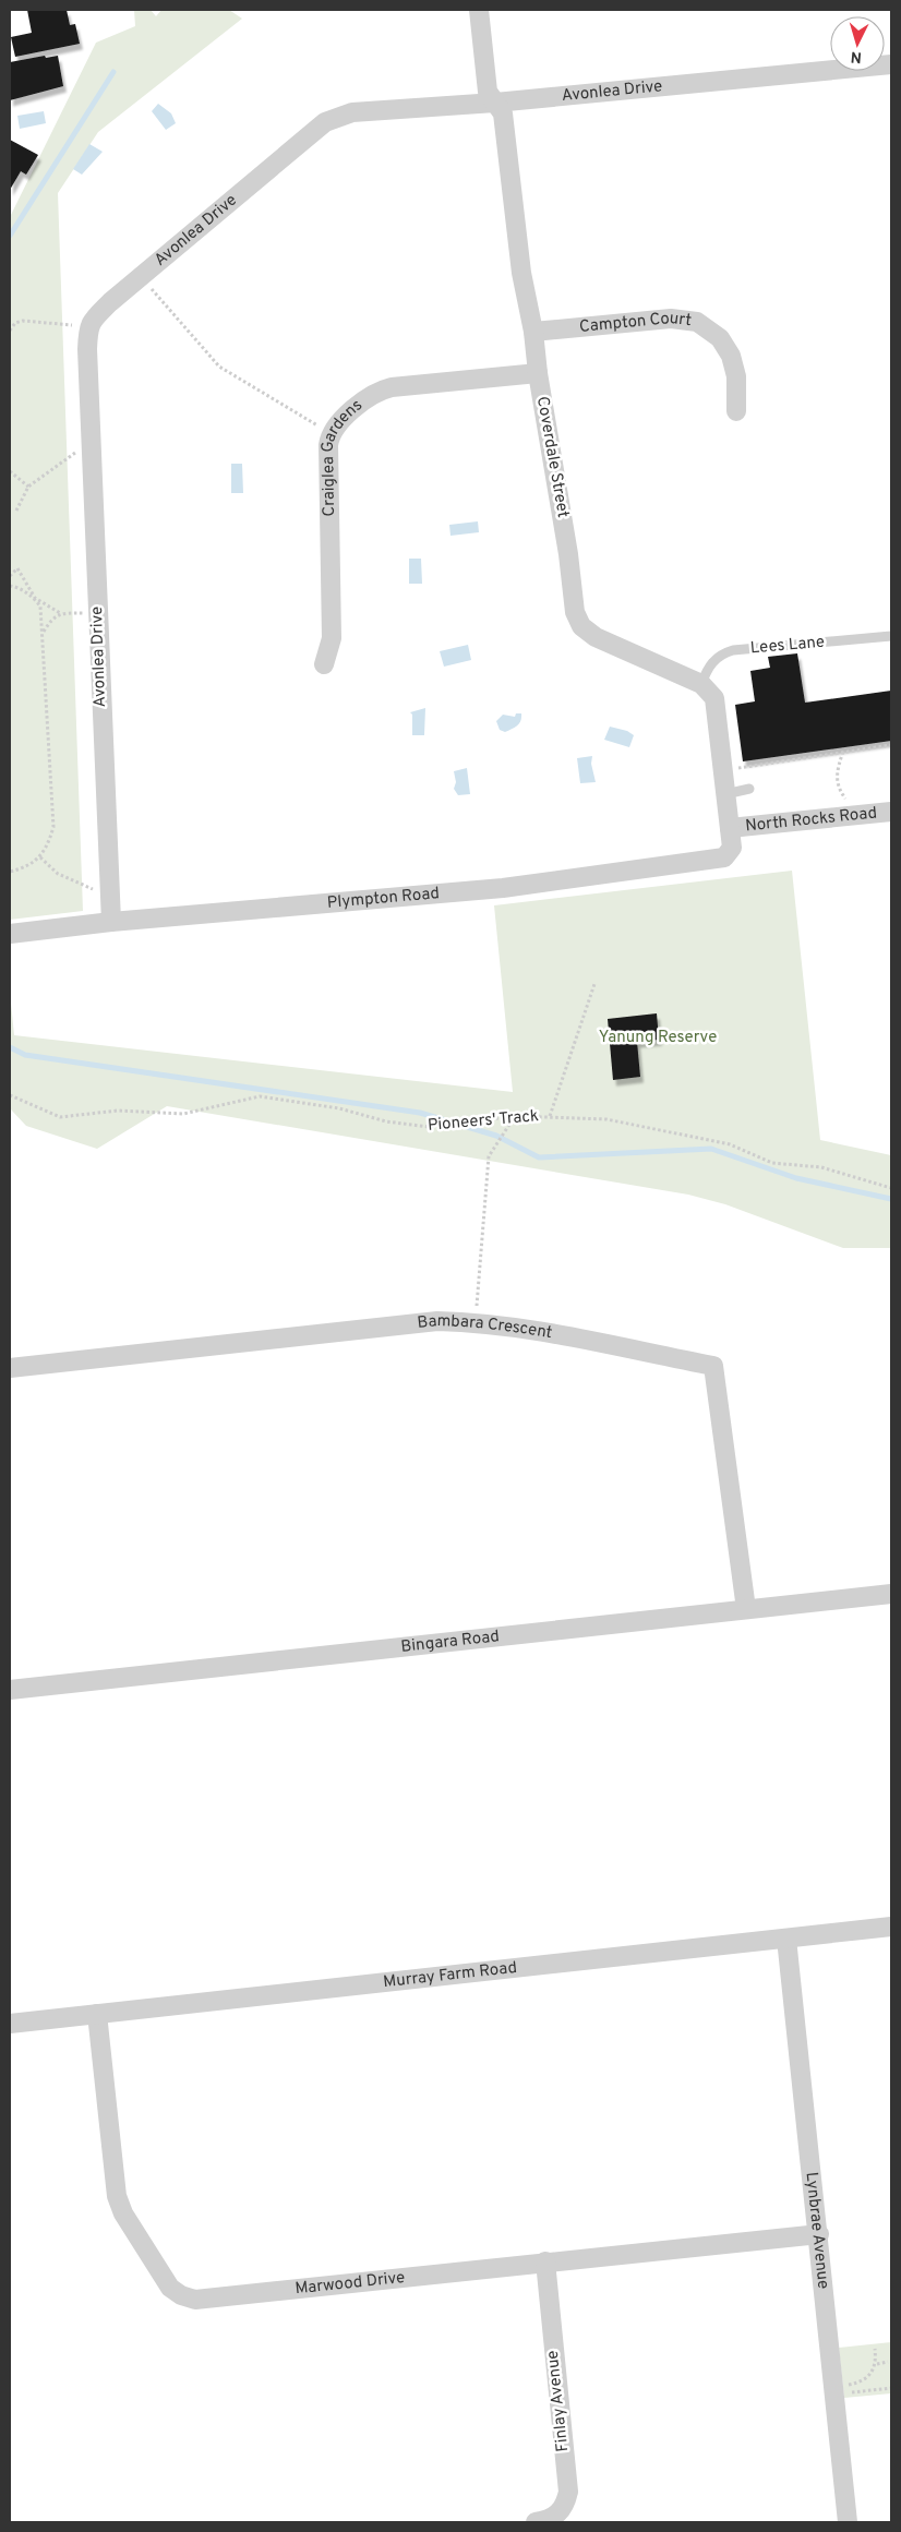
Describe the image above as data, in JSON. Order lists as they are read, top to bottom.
{
  "streets": {
    "street": [
      "Avonlea Drive",
      "Campton Court",
      "Coverdale Street",
      "Craiglea Gardens",
      "North Rocks Road",
      "Plympton Road",
      "Bambara Crescent",
      "Bingara Road",
      "Murray Farm Road",
      "Lynbrae Avenue",
      "Marwood Drive",
      "Finlay Avenue"
    ],
    "lane": ["Lees Lane"],
    "path": ["Pioneers' Track"]
  },
  "crossings": [
    ["Avonlea Drive", "Coverdale Street"],
    ["Avonlea Drive", "Plympton Road"],
    ["Campton Court", "Coverdale Street"],
    ["Coverdale Street", "Craiglea Gardens"],
    ["Coverdale Street", "Lees Lane"],
    ["North Rocks Road", "Plympton Road"],
    ["Bambara Crescent", "Bingara Road"],
    ["Murray Farm Road", "Lynbrae Avenue"],
    ["Murray Farm Road", "Marwood Drive"],
    ["Lynbrae Avenue", "Marwood Drive"],
    ["Marwood Drive", "Finlay Avenue"]
  ],
  "parks": ["Yanung Reserve"],
  "north": "bottom"
}
